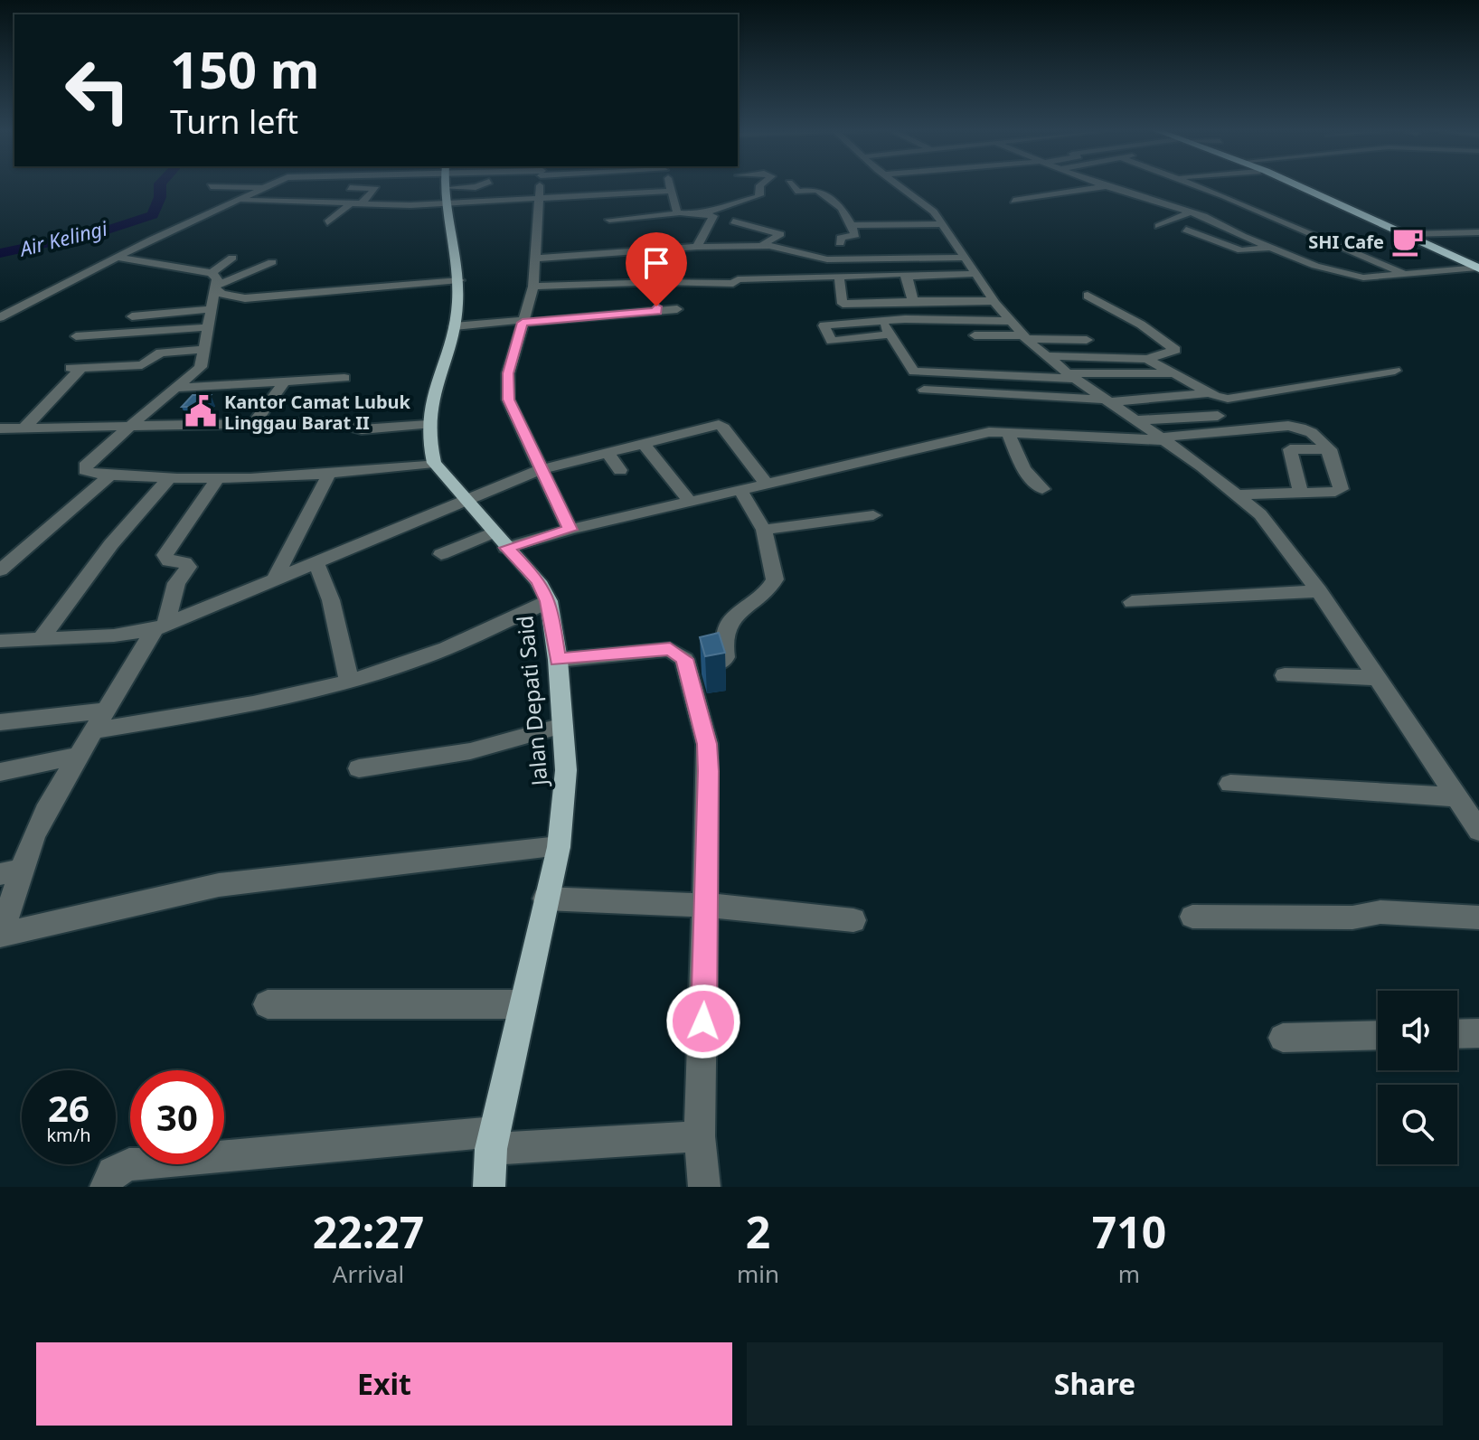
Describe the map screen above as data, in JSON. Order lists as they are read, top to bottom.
{
  "streets": {
    "main road": ["Jalan Depati Said"]
  },
  "water": ["Air Kelingi"],
  "places": {
    "cafe": ["SHI Cafe"],
    "public building": ["Kantor Camat Lubuk Linggau Barat II"]
  },
  "page": {
    "turn": ["150 m", "Turn left"],
    "speed": "26 km/h",
    "limit": "30",
    "eta": [
      "22:27",
      "Arrival",
      "2",
      "min",
      "710",
      "m"
    ],
    "buttons": ["Exit", "Share"]
  }
}
